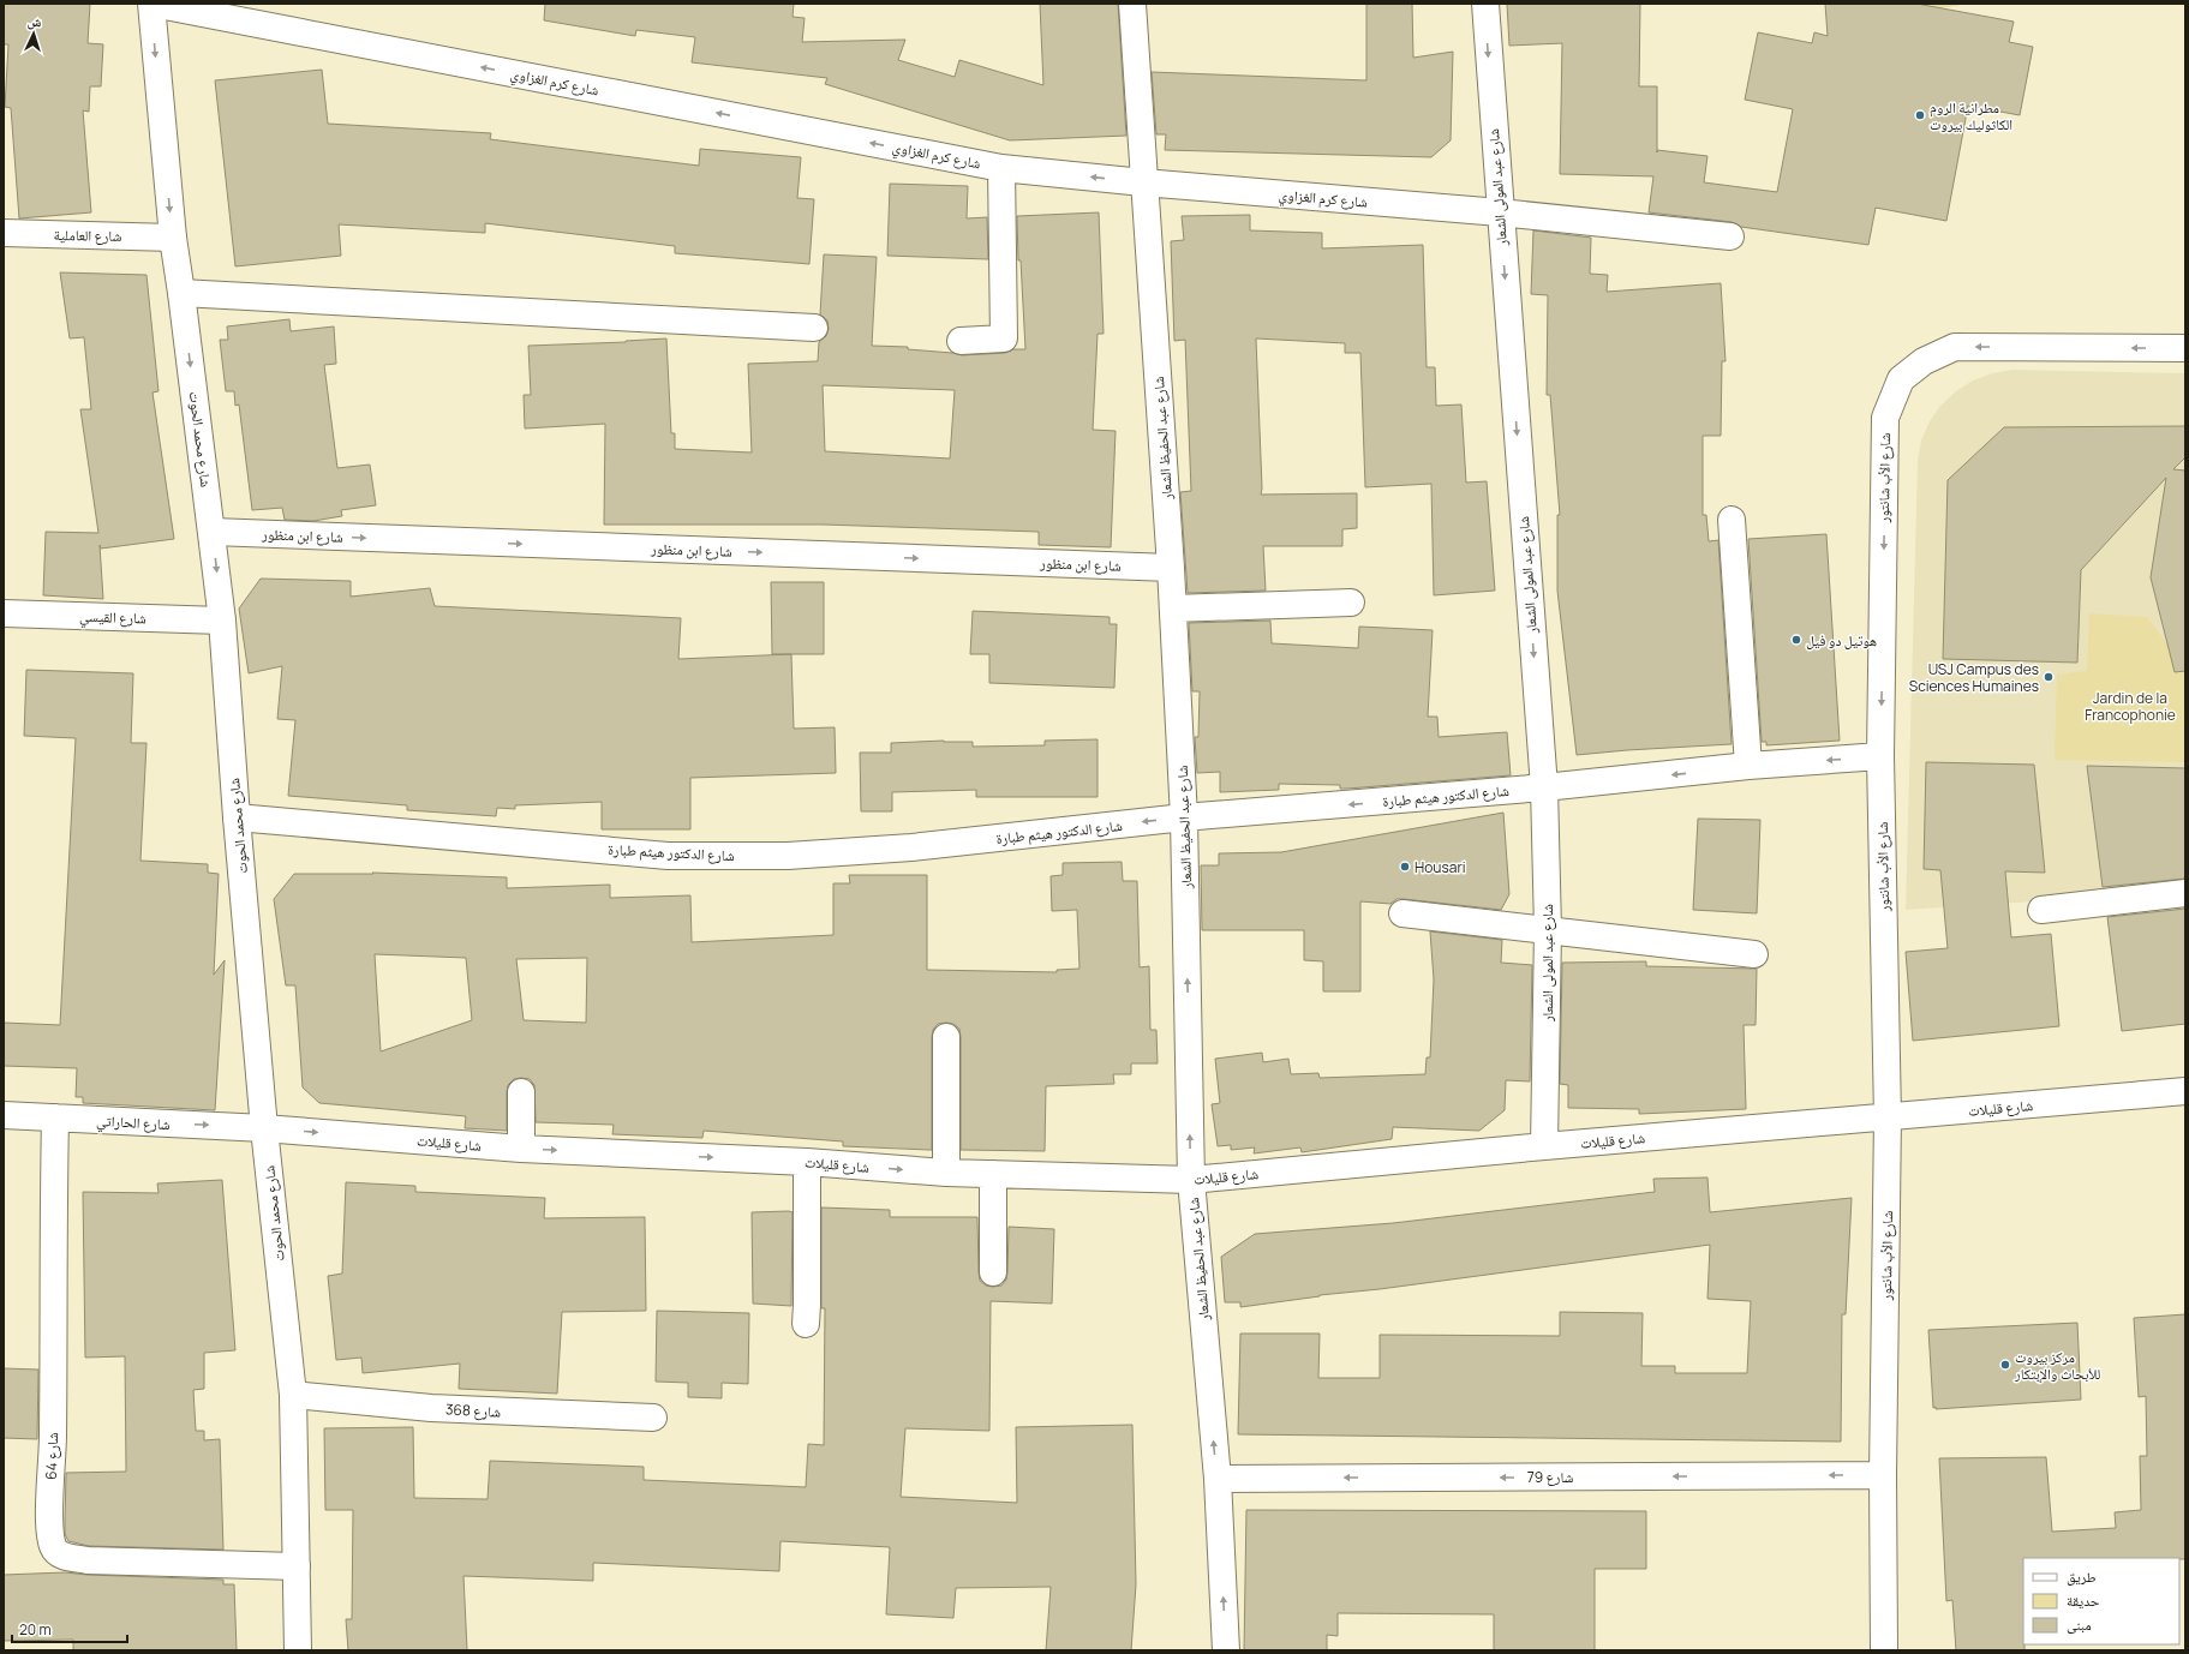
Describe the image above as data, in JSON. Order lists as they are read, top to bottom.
{
  "streets": {
    "street": [
      "شارع كرم الغزاوي",
      "شارع عبد المولى الشعار",
      "شارع العاملية",
      "شارع عبد الحفيظ الشعار",
      "شارع محمد الحوت",
      "شارع الأب شانتور",
      "شارع ابن منظور",
      "شارع القيسي",
      "شارع الدكتور هيثم طبارة",
      "شارع قليلات",
      "شارع الحاراتي",
      "شارع 368",
      "شارع 64",
      "شارع 79"
    ]
  },
  "crossings": [
    ["شارع كرم الغزاوي", "شارع عبد المولى الشعار"],
    ["شارع كرم الغزاوي", "شارع عبد الحفيظ الشعار"],
    ["شارع كرم الغزاوي", "شارع محمد الحوت"],
    ["شارع عبد المولى الشعار", "شارع الدكتور هيثم طبارة"],
    ["شارع عبد المولى الشعار", "شارع قليلات"],
    ["شارع العاملية", "شارع محمد الحوت"],
    ["شارع عبد الحفيظ الشعار", "شارع ابن منظور"],
    ["شارع عبد الحفيظ الشعار", "شارع الدكتور هيثم طبارة"],
    ["شارع عبد الحفيظ الشعار", "شارع قليلات"],
    ["شارع عبد الحفيظ الشعار", "شارع 79"],
    ["شارع محمد الحوت", "شارع ابن منظور"],
    ["شارع محمد الحوت", "شارع القيسي"],
    ["شارع محمد الحوت", "شارع الدكتور هيثم طبارة"],
    ["شارع محمد الحوت", "شارع قليلات"],
    ["شارع محمد الحوت", "شارع الحاراتي"],
    ["شارع محمد الحوت", "شارع 368"],
    ["شارع محمد الحوت", "شارع 64"],
    ["شارع الأب شانتور", "شارع الدكتور هيثم طبارة"],
    ["شارع الأب شانتور", "شارع قليلات"],
    ["شارع الأب شانتور", "شارع 79"],
    ["شارع قليلات", "شارع الحاراتي"],
    ["شارع الحاراتي", "شارع 64"]
  ],
  "one_way": [
    "شارع عبد الحفيظ الشعار",
    "شارع قليلات",
    "شارع الحاراتي",
    "شارع 79"
  ],
  "parks": ["Jardin de la Francophonie"],
  "places": [
    "مطرانية الروم الكاثوليك بيروت",
    "هوتيل دو فيل",
    "USJ Campus des Sciences Humaines",
    "Housari",
    "مركز بيروت للأبحاث والإبتكار"
  ],
  "legend": ["طريق", "حديقة", "مبنى"],
  "scale_bar": "20 m",
  "north": "top"
}
